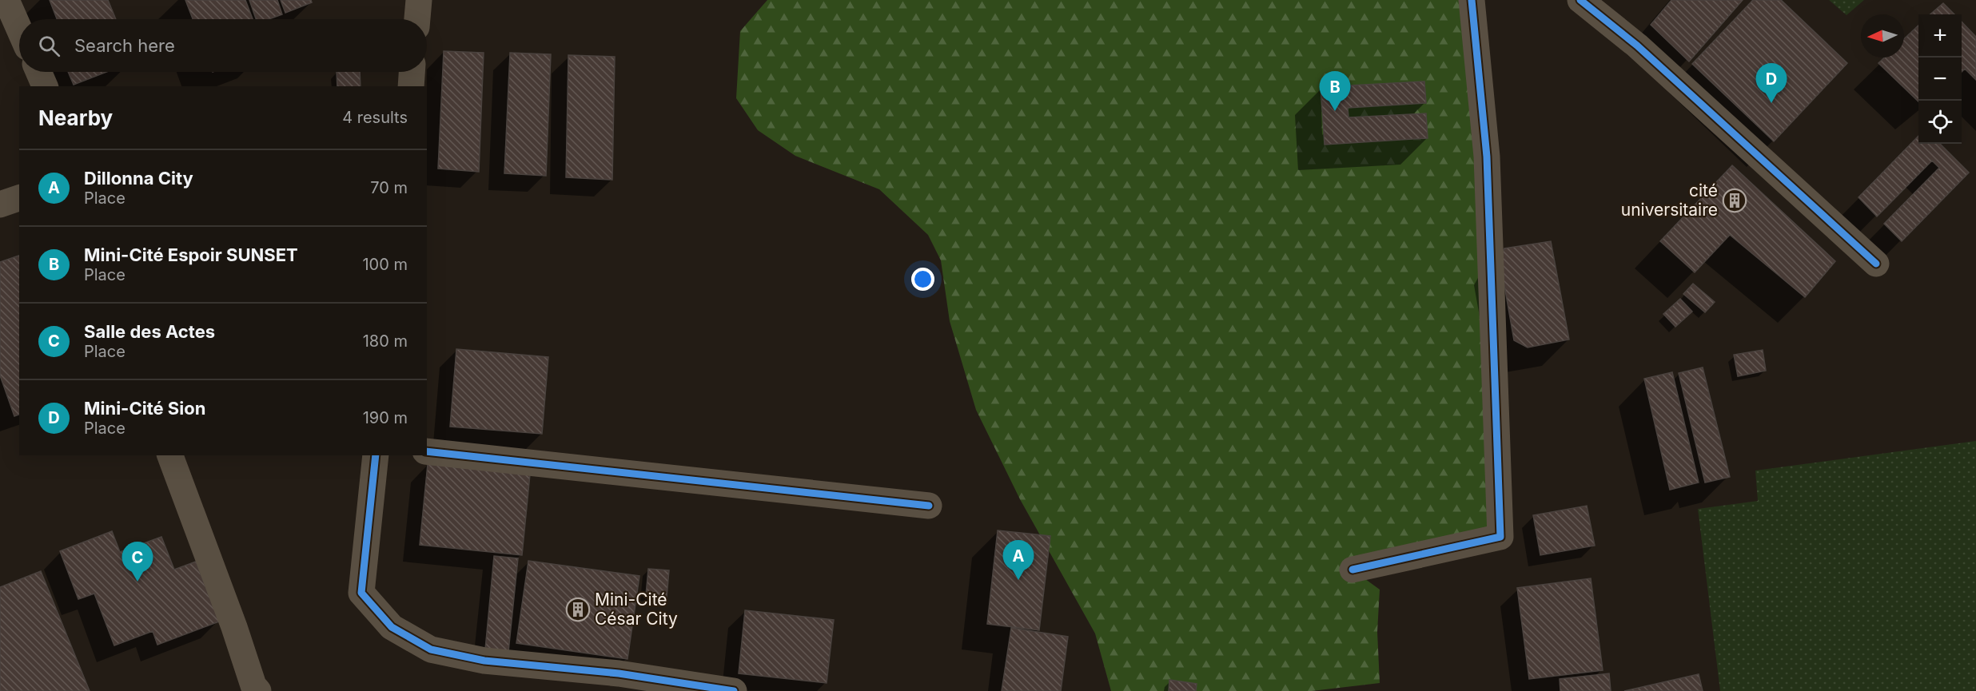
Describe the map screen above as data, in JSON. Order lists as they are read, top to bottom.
{
  "places": {
    "building": ["cité universitaire", "Mini-Cité César City"]
  },
  "north": "left",
  "page": {
    "map_buttons": ["+", "−"],
    "search": "Search here",
    "pins": [
      "D",
      "B",
      "A",
      "C"
    ],
    "heading": ["Nearby", "4 results"],
    "list": [
      {
        "mark": "A",
        "name": "Dillonna City",
        "note": "Place",
        "value": "70 m"
      },
      {
        "mark": "B",
        "name": "Mini-Cité Espoir SUNSET",
        "note": "Place",
        "value": "100 m"
      },
      {
        "mark": "C",
        "name": "Salle des Actes",
        "note": "Place",
        "value": "180 m"
      },
      {
        "mark": "D",
        "name": "Mini-Cité Sion",
        "note": "Place",
        "value": "190 m"
      }
    ]
  }
}
